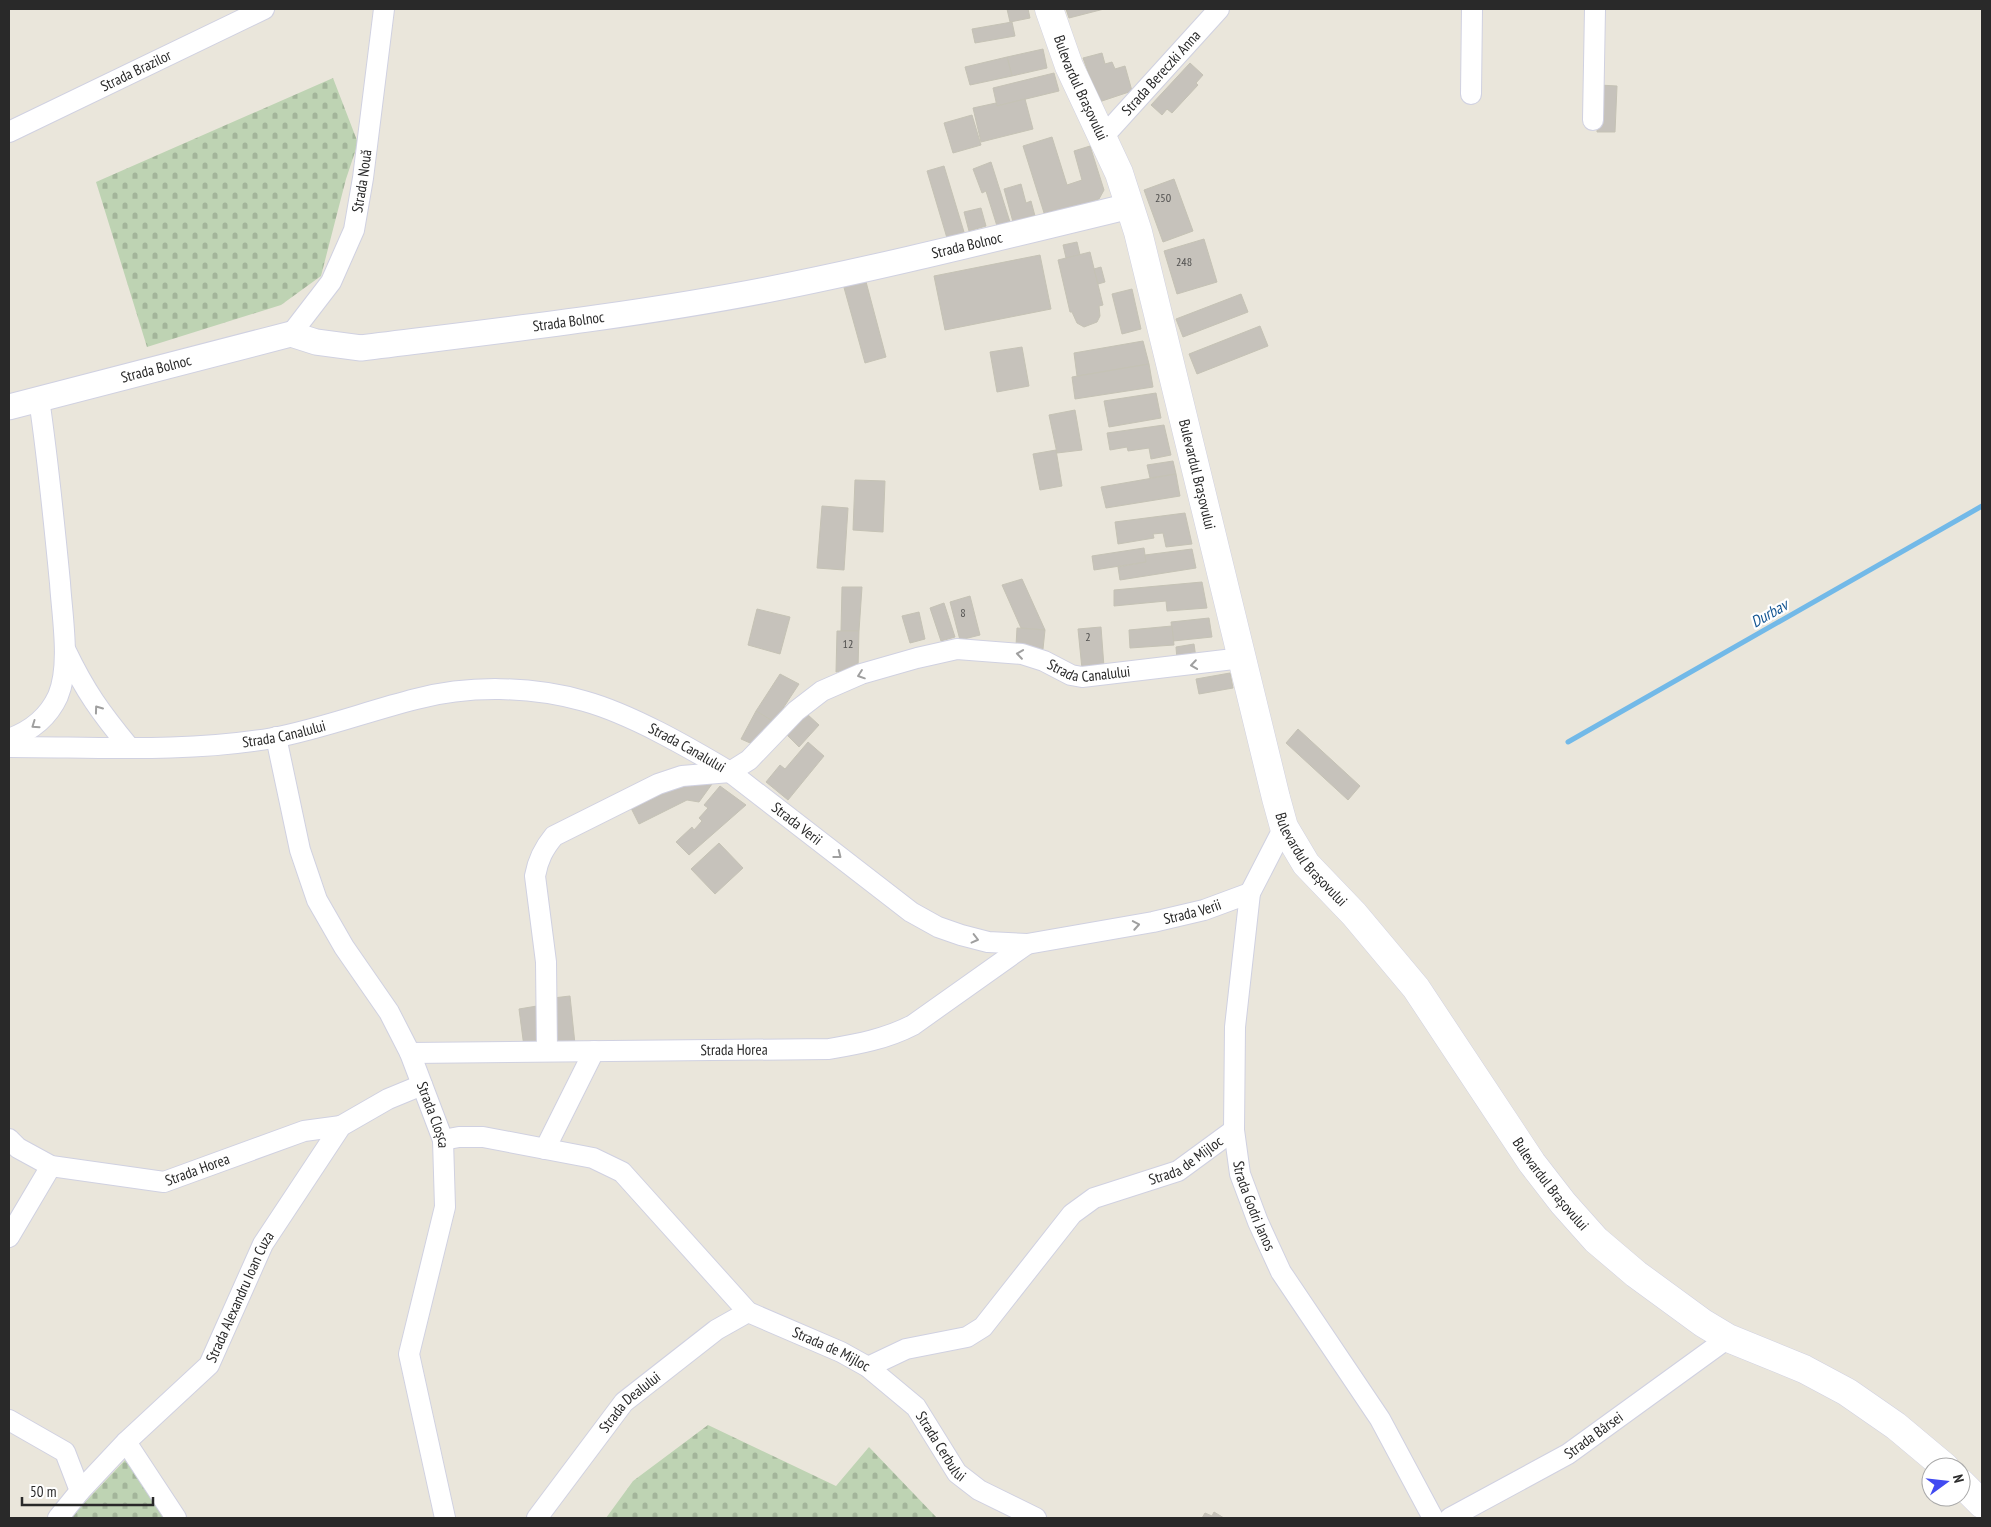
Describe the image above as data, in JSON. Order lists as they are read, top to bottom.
{
  "streets": {
    "main road": ["Bulevardul Brașovului"],
    "street": [
      "Strada Brazilor",
      "Strada Bereczki Anna",
      "Strada Nouă",
      "Strada Bolnoc",
      "Strada Canalului",
      "Strada Verii",
      "Strada Horea",
      "Strada Cloșca",
      "Strada de Mijloc",
      "Strada Godri Janos",
      "Strada Alexandru Ioan Cuza",
      "Strada Dealului",
      "Strada Bârsei",
      "Strada Cerbului"
    ]
  },
  "crossings": [
    ["Strada Bereczki Anna", "Bulevardul Brașovului"],
    ["Bulevardul Brașovului", "Strada Bolnoc"],
    ["Bulevardul Brașovului", "Strada Canalului"],
    ["Bulevardul Brașovului", "Strada Godri Janos"],
    ["Bulevardul Brașovului", "Strada Bârsei"],
    ["Strada Nouă", "Strada Bolnoc"],
    ["Strada Canalului", "Strada Verii"],
    ["Strada Canalului", "Strada Cloșca"],
    ["Strada Verii", "Strada Horea"],
    ["Strada Verii", "Strada Godri Janos"],
    ["Strada Horea", "Strada Cloșca"],
    ["Strada Horea", "Strada Alexandru Ioan Cuza"],
    ["Strada Cloșca", "Strada de Mijloc"],
    ["Strada Cloșca", "Strada Alexandru Ioan Cuza"],
    ["Strada de Mijloc", "Strada Godri Janos"],
    ["Strada de Mijloc", "Strada Dealului"],
    ["Strada de Mijloc", "Strada Cerbului"]
  ],
  "one_way": ["Strada Canalului", "Strada Verii"],
  "water": ["Durbav"],
  "house_numbers": [
    "250",
    "248",
    "8",
    "2",
    "12"
  ],
  "scale_bar": "50 m",
  "north": "right"
}
